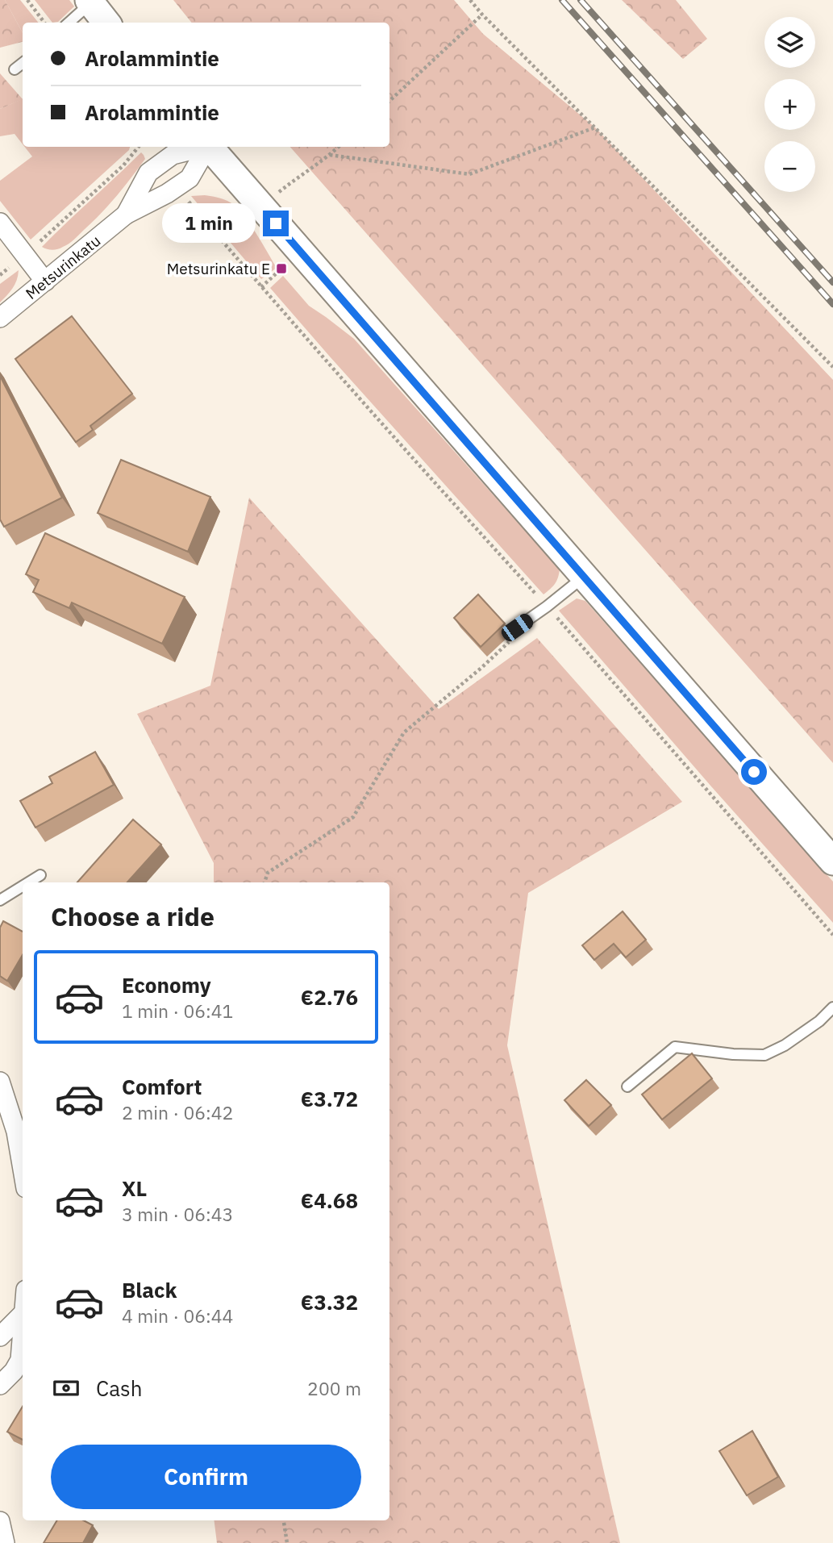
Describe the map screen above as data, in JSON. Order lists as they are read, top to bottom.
{
  "streets": {
    "street": ["Metsurinkatu"]
  },
  "places": {
    "transit": ["Metsurinkatu E"]
  },
  "page": {
    "map_buttons": ["+", "−"],
    "banner": ["Arolammintie", "Arolammintie"],
    "bubble": "1 min",
    "heading": "Choose a ride",
    "list": [
      {
        "name": "Economy",
        "note": "1 min · 06:41",
        "value": "€2.76"
      },
      {
        "name": "Comfort",
        "note": "2 min · 06:42",
        "value": "€3.72"
      },
      {
        "name": "XL",
        "note": "3 min · 06:43",
        "value": "€4.68"
      },
      {
        "name": "Black",
        "note": "4 min · 06:44",
        "value": "€3.32"
      }
    ],
    "pay": ["Cash", "200 m"],
    "buttons": "Confirm"
  }
}
